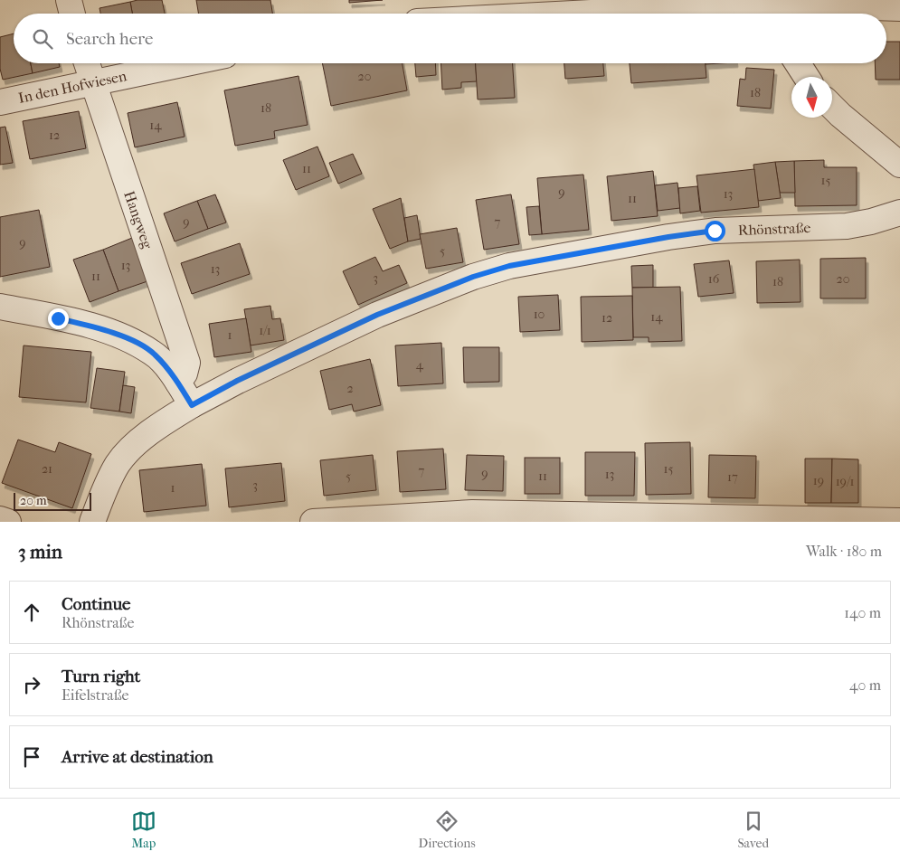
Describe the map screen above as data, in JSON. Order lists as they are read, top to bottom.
{
  "streets": {
    "street": ["In den Hofwiesen", "Hangweg", "Rhönstraße"]
  },
  "crossings": [
    ["In den Hofwiesen", "Hangweg"]
  ],
  "house_numbers": [
    "20",
    "18",
    "18",
    "14",
    "12",
    "11",
    "15",
    "9",
    "13",
    "11",
    "9",
    "7",
    "9",
    "5",
    "13",
    "13",
    "11",
    "3",
    "16",
    "20",
    "18",
    "10",
    "14",
    "12",
    "1/1",
    "1",
    "4",
    "2",
    "21",
    "15",
    "7",
    "9",
    "13",
    "5",
    "11",
    "17",
    "19",
    "19/1",
    "3",
    "1"
  ],
  "scale_bar": "20 m",
  "north": "bottom",
  "page": {
    "search": "Search here",
    "scale": "20 m",
    "heading": ["3 min", "Walk · 180 m"],
    "list": [
      ["Continue", "Rhönstraße", "140 m"],
      ["Turn right", "Eifelstraße", "40 m"],
      "Arrive at destination"
    ],
    "nav": ["Map", "Directions", "Saved"]
  }
}
